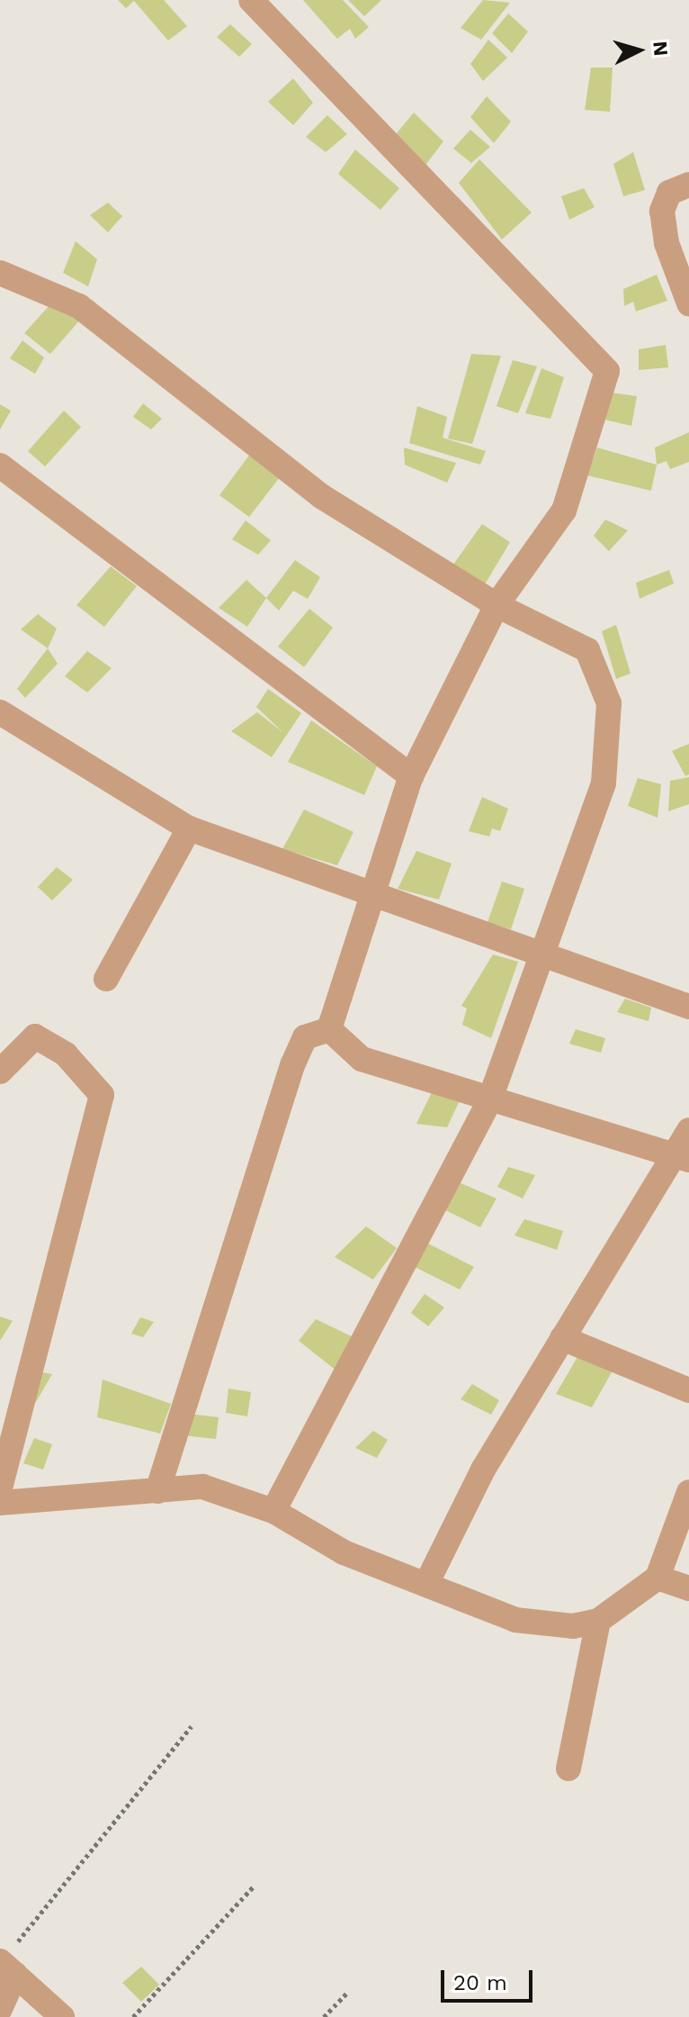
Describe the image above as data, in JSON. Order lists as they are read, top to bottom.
{
  "scale_bar": "20 m",
  "north": "right"
}
